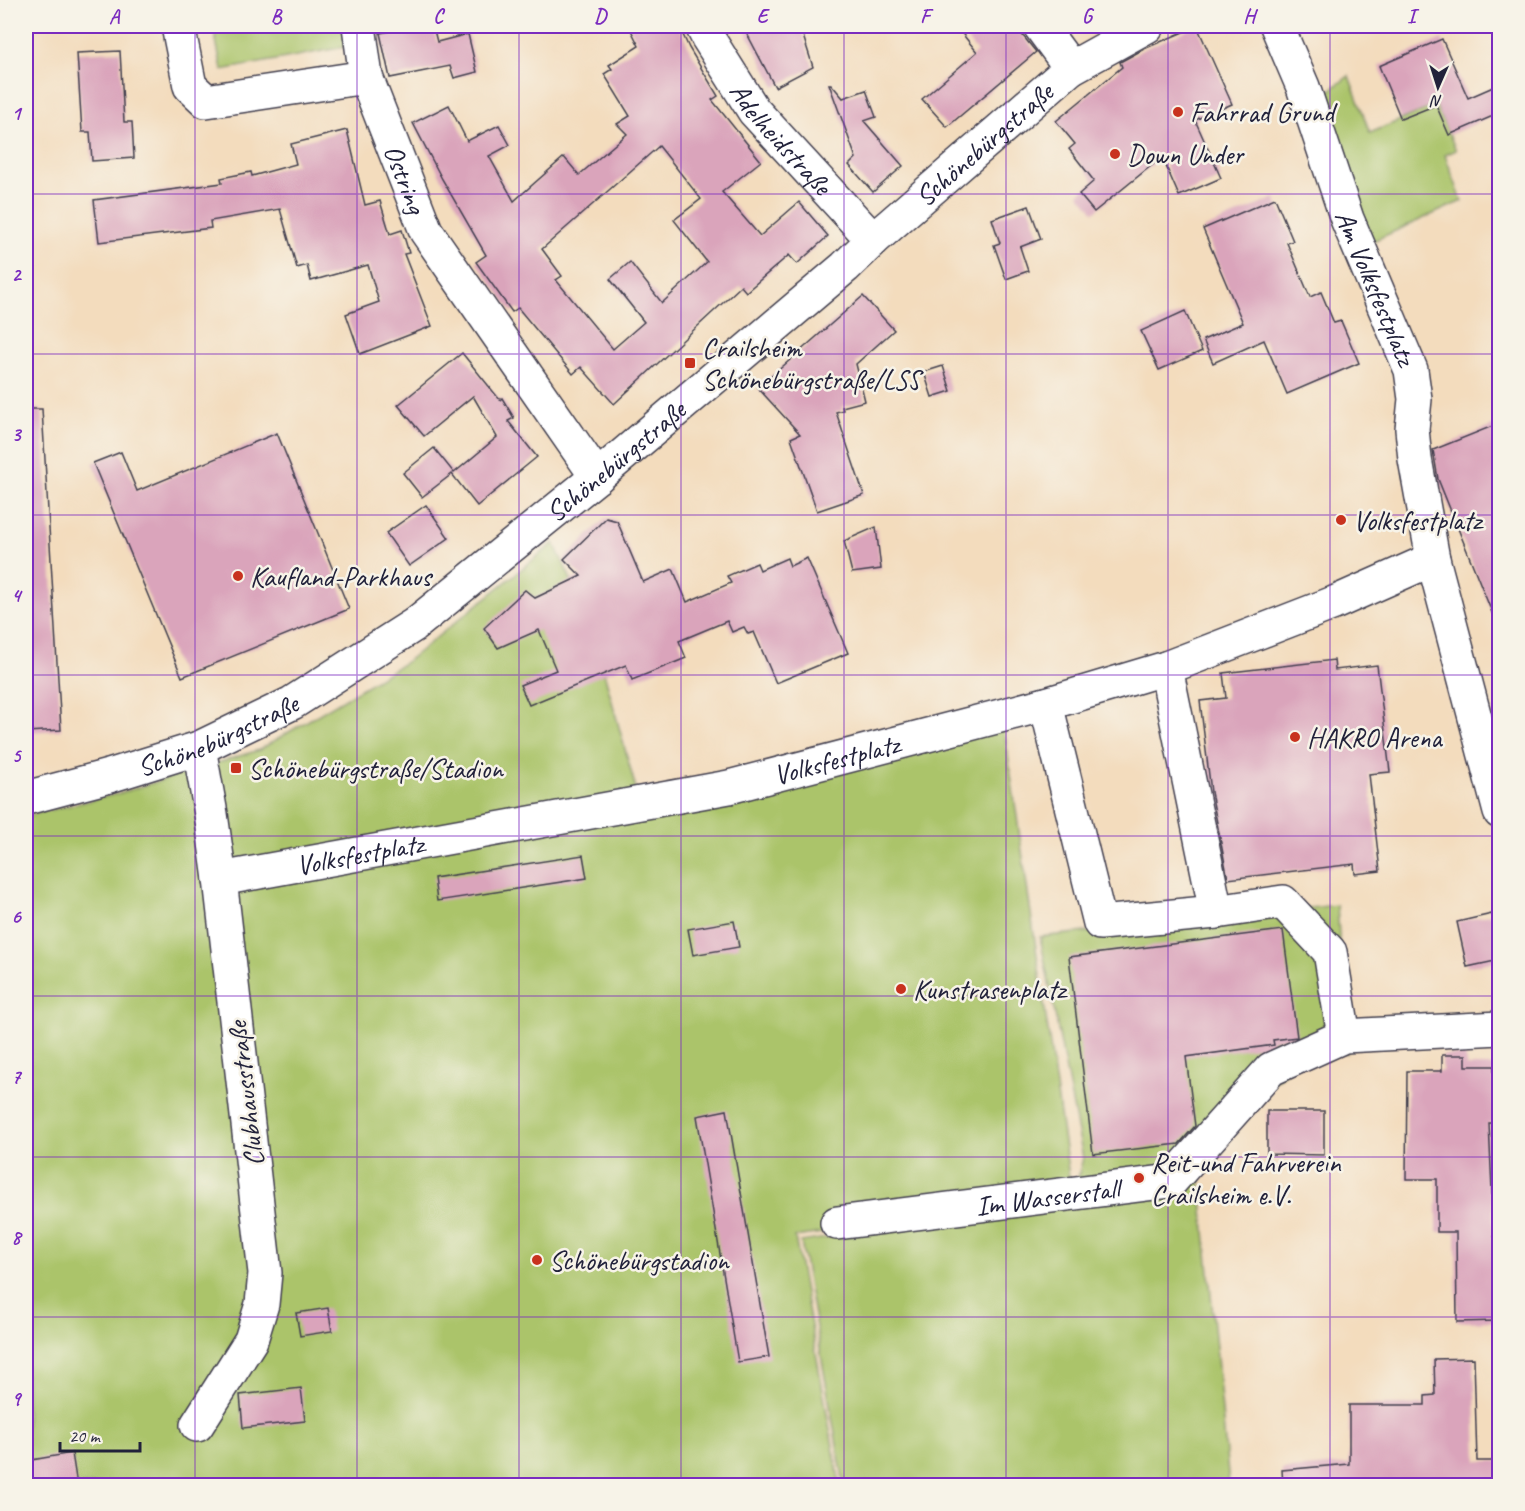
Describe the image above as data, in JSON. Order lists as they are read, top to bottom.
{
  "streets": {
    "street": [
      "Adelheidstraße",
      "Schönebürgstraße",
      "Ostring",
      "Am Volksfestplatz",
      "Volksfestplatz",
      "Clubhausstraße",
      "Im Wasserstall"
    ]
  },
  "crossings": [
    ["Adelheidstraße", "Schönebürgstraße"],
    ["Schönebürgstraße", "Ostring"],
    ["Schönebürgstraße", "Clubhausstraße"],
    ["Am Volksfestplatz", "Volksfestplatz"],
    ["Volksfestplatz", "Clubhausstraße"]
  ],
  "places": {
    "other": [
      "Fahrrad Grund",
      "Down Under",
      "Volksfestplatz",
      "Kaufland-Parkhaus",
      "HAKRO Arena",
      "Kunstrasenplatz",
      "Reit-und Fahrverein Crailsheim e.V.",
      "Schönebürgstadion"
    ],
    "transit": ["Crailsheim Schönebürgstraße/LSS", "Schönebürgstraße/Stadion"]
  },
  "scale_bar": "20 m",
  "north": "bottom",
  "grid": {
    "columns": [
      "A",
      "B",
      "C",
      "D",
      "E",
      "F",
      "G",
      "H",
      "I"
    ],
    "rows": [
      "1",
      "2",
      "3",
      "4",
      "5",
      "6",
      "7",
      "8",
      "9"
    ]
  }
}
